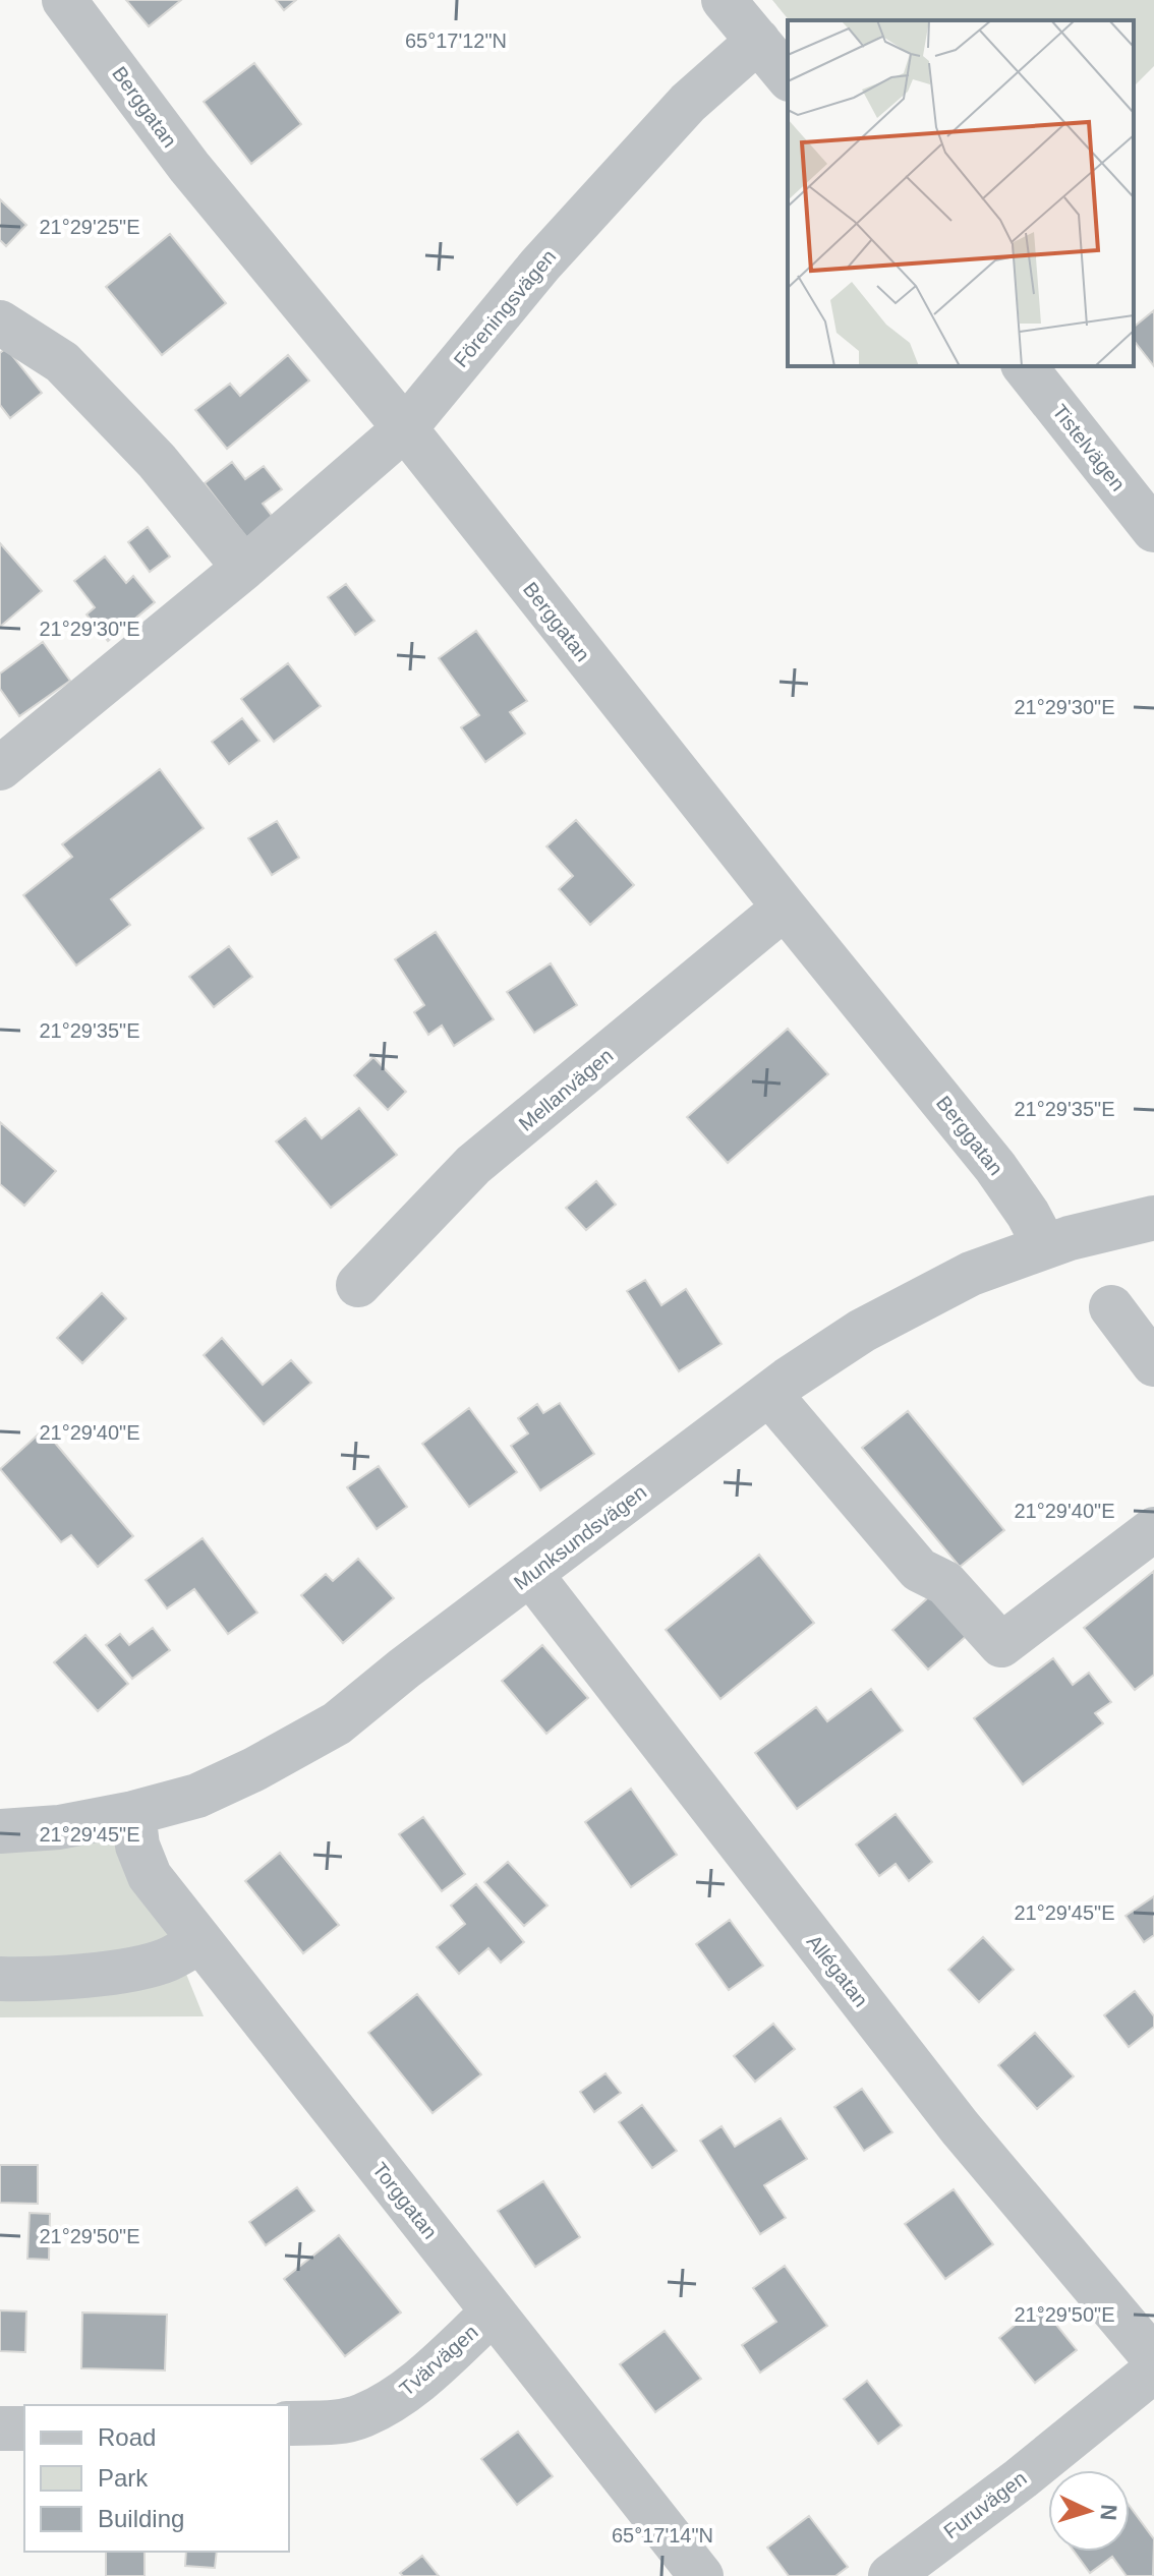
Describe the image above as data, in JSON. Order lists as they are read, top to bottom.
{
  "streets": {
    "street": [
      "Berggatan",
      "Föreningsvägen",
      "Tistelvägen",
      "Mellanvägen",
      "Munksundsvägen",
      "Allégatan",
      "Torggatan",
      "Tvärvägen",
      "Furuvägen"
    ]
  },
  "crossings": [
    ["Berggatan", "Föreningsvägen"],
    ["Berggatan", "Mellanvägen"],
    ["Berggatan", "Munksundsvägen"],
    ["Munksundsvägen", "Allégatan"],
    ["Munksundsvägen", "Torggatan"],
    ["Torggatan", "Tvärvägen"]
  ],
  "legend": ["Road", "Park", "Building"],
  "north": "right",
  "coordinates": [
    "65°17'12\"N",
    "21°29'25\"E",
    "21°29'30\"E",
    "21°29'35\"E",
    "21°29'40\"E",
    "21°29'45\"E",
    "21°29'50\"E",
    "65°17'14\"N"
  ]
}
